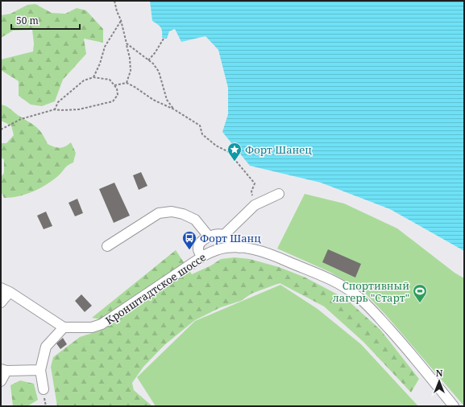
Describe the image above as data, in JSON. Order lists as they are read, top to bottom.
{
  "streets": {
    "street": ["Кронштадтское шоссе"]
  },
  "places": {
    "place": ["Форт Шанец"],
    "bus stop": ["Форт Шанц"],
    "sports": ["Спортивный лагерь \"Старт\""]
  },
  "scale_bar": "50 m",
  "north": "top"
}
